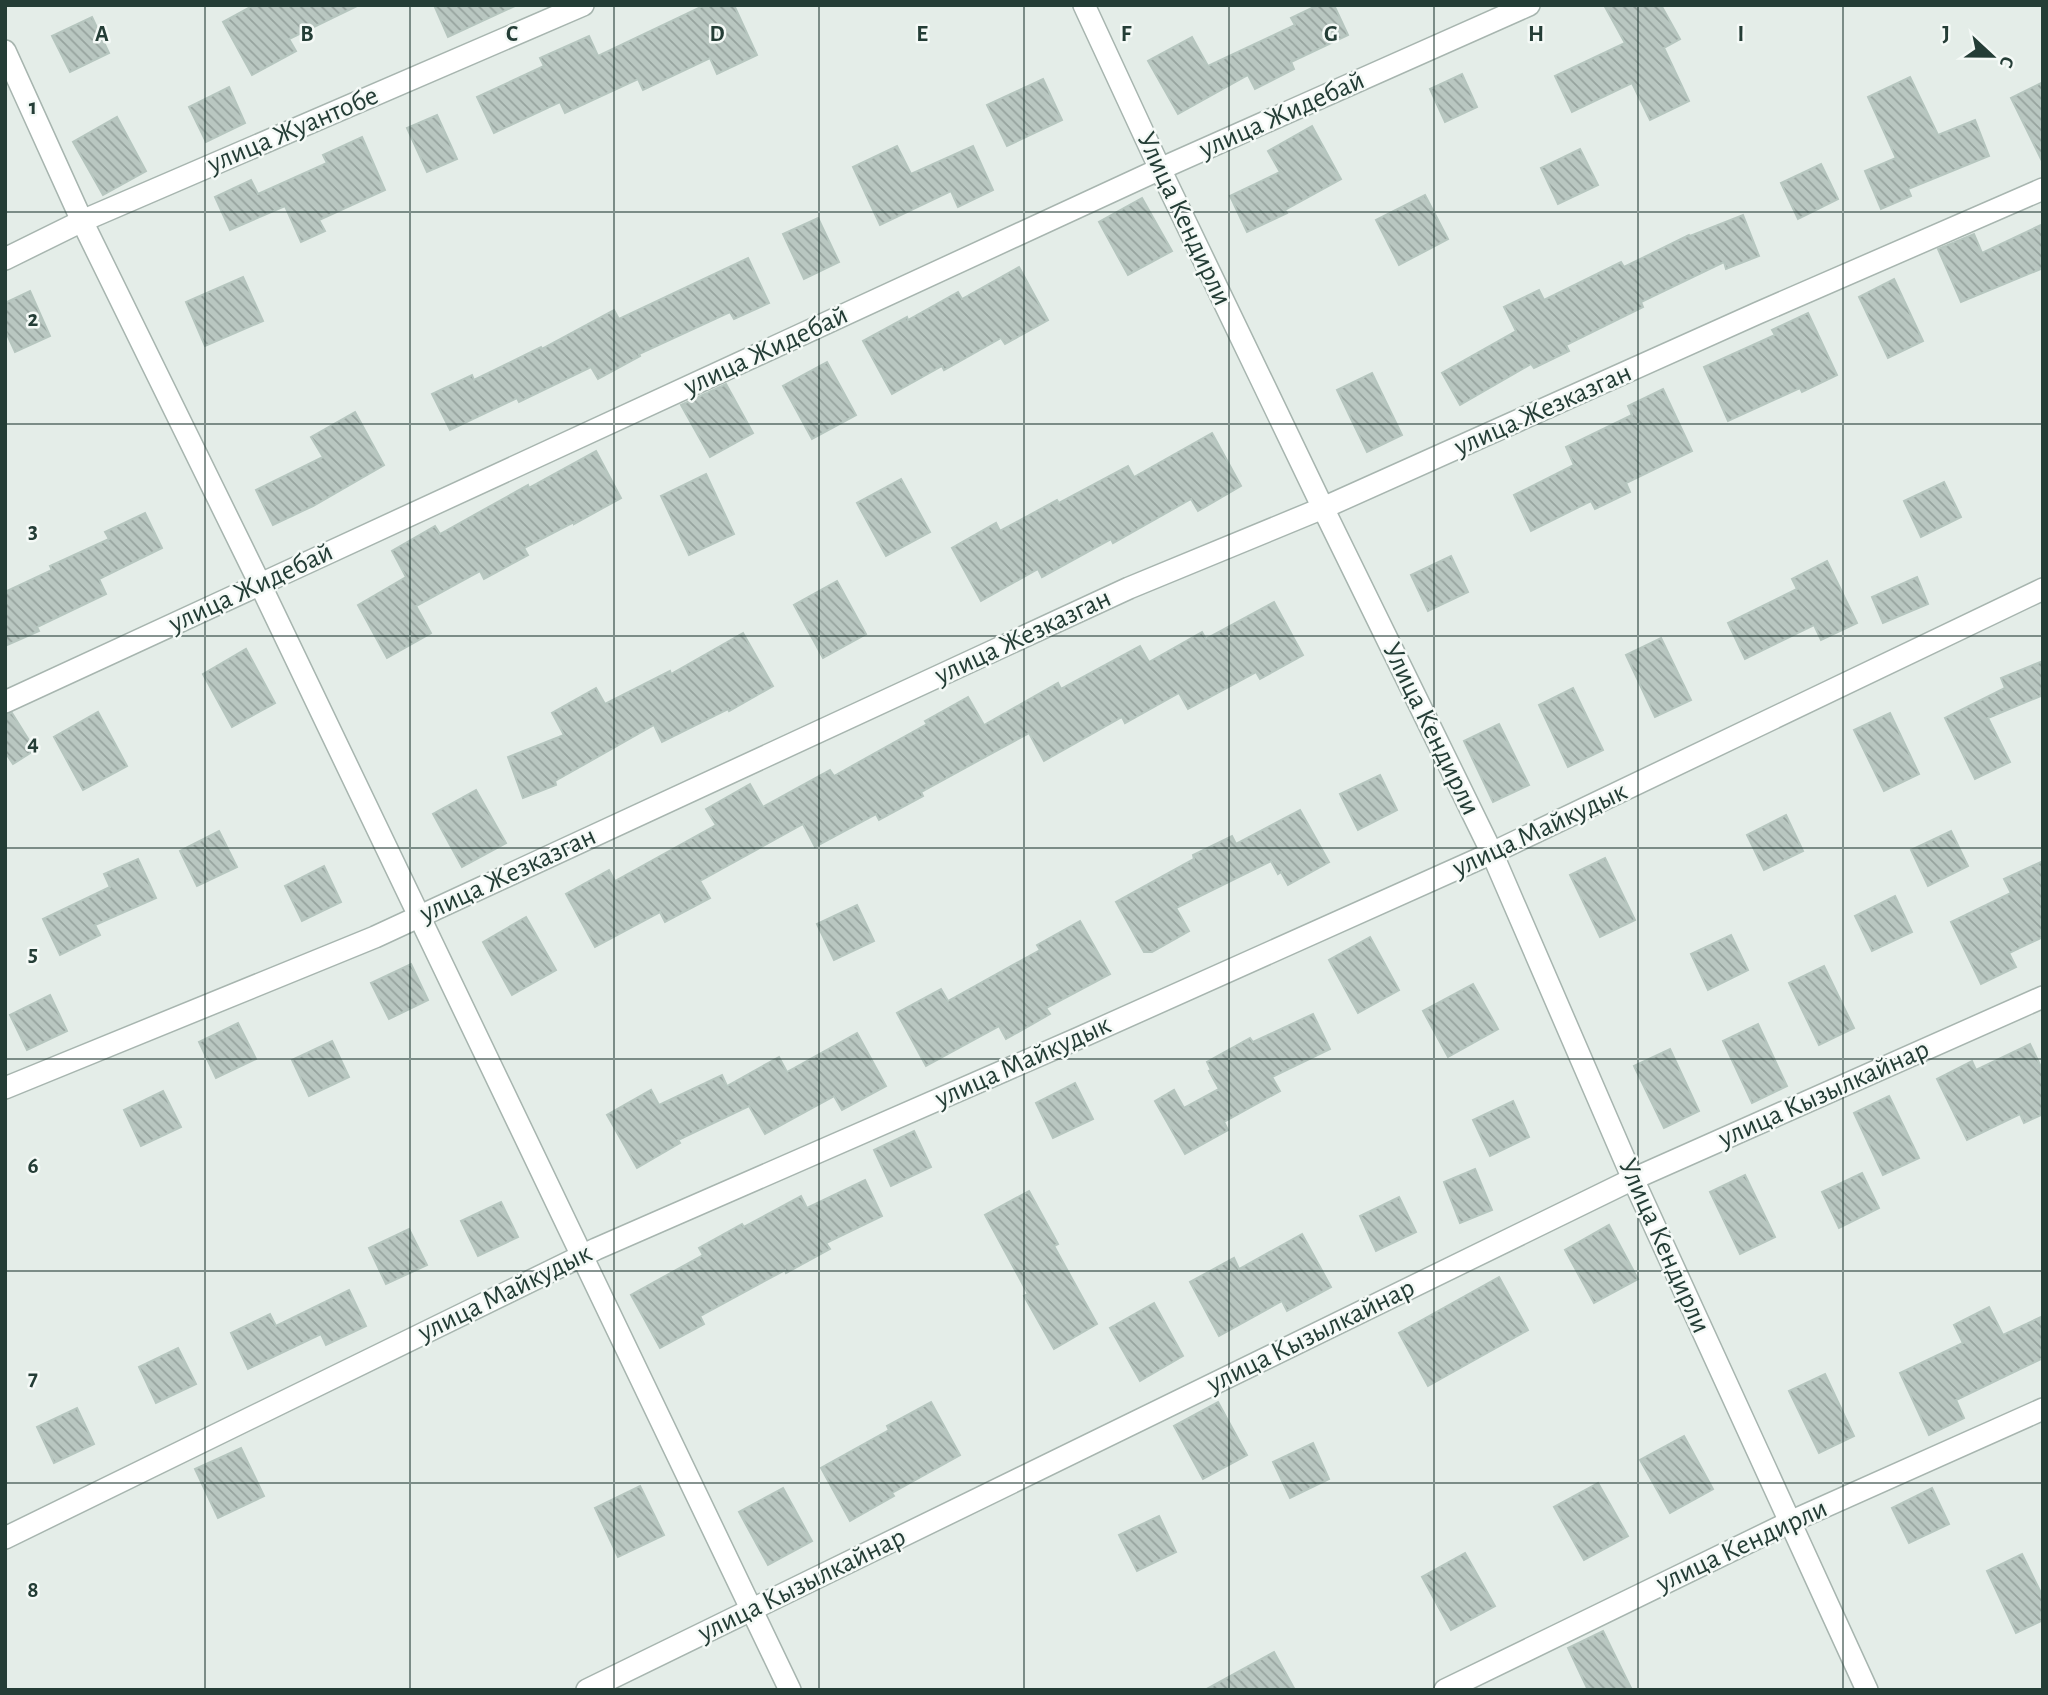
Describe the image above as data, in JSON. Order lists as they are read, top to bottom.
{
  "streets": {
    "street": [
      "улица Жидебай",
      "улица Жуантобе",
      "Улица Кендирли",
      "улица Жезказган",
      "улица Майкудык",
      "улица Кызылкайнар",
      "улица Кендирли"
    ]
  },
  "crossings": [
    ["улица Жидебай", "Улица Кендирли"],
    ["Улица Кендирли", "улица Жезказган"],
    ["Улица Кендирли", "улица Майкудык"],
    ["Улица Кендирли", "улица Кызылкайнар"],
    ["Улица Кендирли", "улица Кендирли"]
  ],
  "north": "right",
  "grid": {
    "columns": [
      "A",
      "B",
      "C",
      "D",
      "E",
      "F",
      "G",
      "H",
      "I",
      "J"
    ],
    "rows": [
      "1",
      "2",
      "3",
      "4",
      "5",
      "6",
      "7",
      "8"
    ]
  }
}
